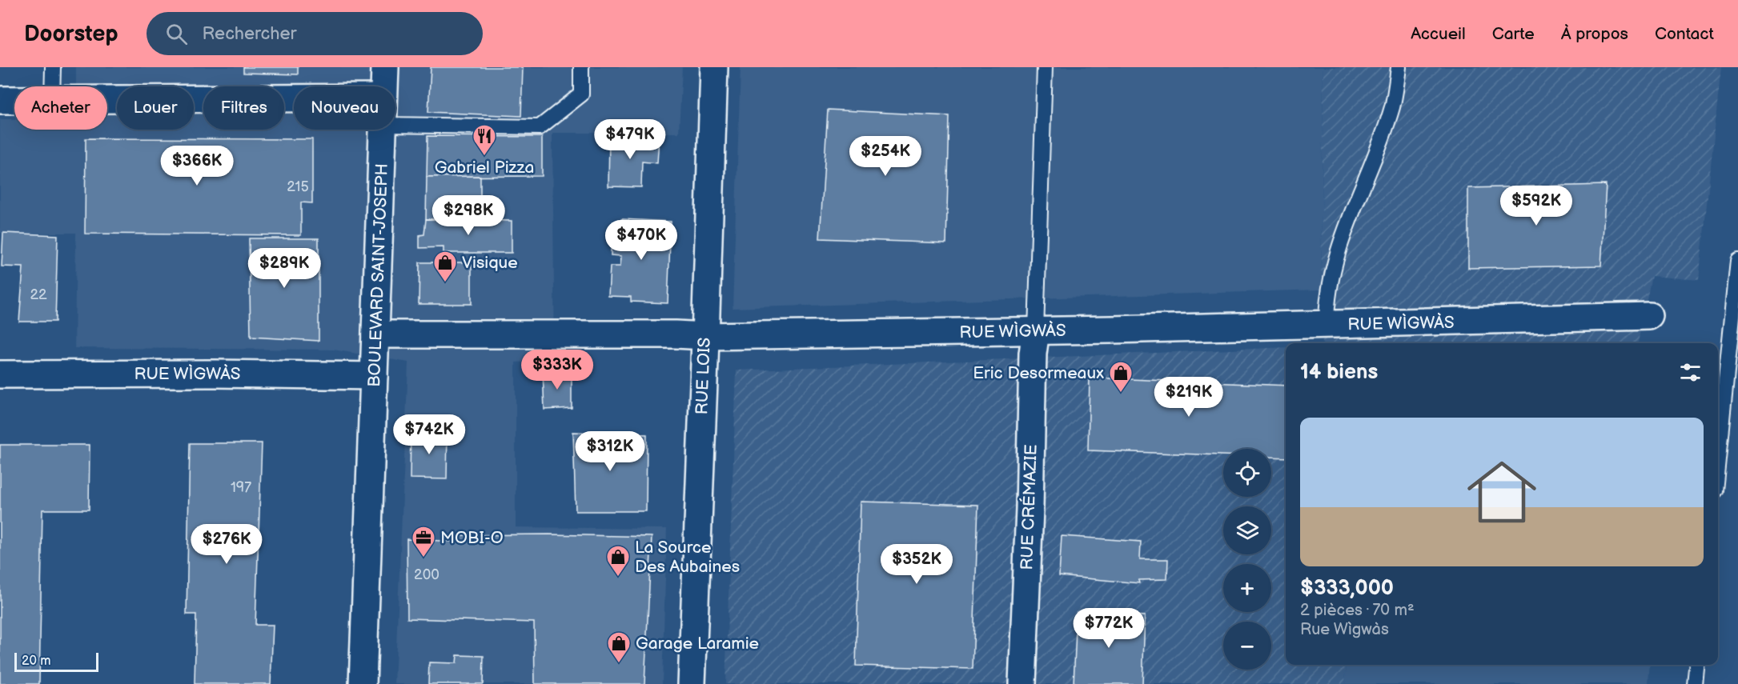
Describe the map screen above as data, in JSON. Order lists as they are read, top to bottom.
{
  "streets": {
    "street": [
      "BOULEVARD SAINT-JOSEPH",
      "RUE WÌGWÀS",
      "RUE LOIS",
      "RUE CRÉMAZIE"
    ]
  },
  "crossings": [
    ["BOULEVARD SAINT-JOSEPH", "RUE WÌGWÀS"],
    ["RUE WÌGWÀS", "RUE LOIS"],
    ["RUE WÌGWÀS", "RUE CRÉMAZIE"]
  ],
  "places": {
    "restaurant": ["Gabriel Pizza"],
    "shop": [
      "Visique",
      "Eric Desormeaux",
      "La Source Des Aubaines",
      "Garage Laramie"
    ],
    "office": ["MOBI-O"]
  },
  "house_numbers": [
    "215",
    "22",
    "197",
    "200"
  ],
  "scale_bar": "20 m",
  "page": {
    "header": "Doorstep",
    "search": "Rechercher",
    "nav": [
      "Accueil",
      "Carte",
      "À propos",
      "Contact"
    ],
    "chip": [
      "Acheter",
      "Louer",
      "Filtres",
      "Nouveau"
    ],
    "price": [
      "$479K",
      "$254K",
      "$366K",
      "$592K",
      "$298K",
      "$470K",
      "$289K",
      "$333K",
      "$219K",
      "$742K",
      "$312K",
      "$276K",
      "$352K",
      "$772K"
    ],
    "heading": "14 biens",
    "list": [
      {
        "name": "$333,000",
        "note": "2 pièces · 70 m² · Rue Wìgwàs"
      }
    ],
    "map_buttons": ["+", "−"],
    "scale": "20 m"
  }
}
